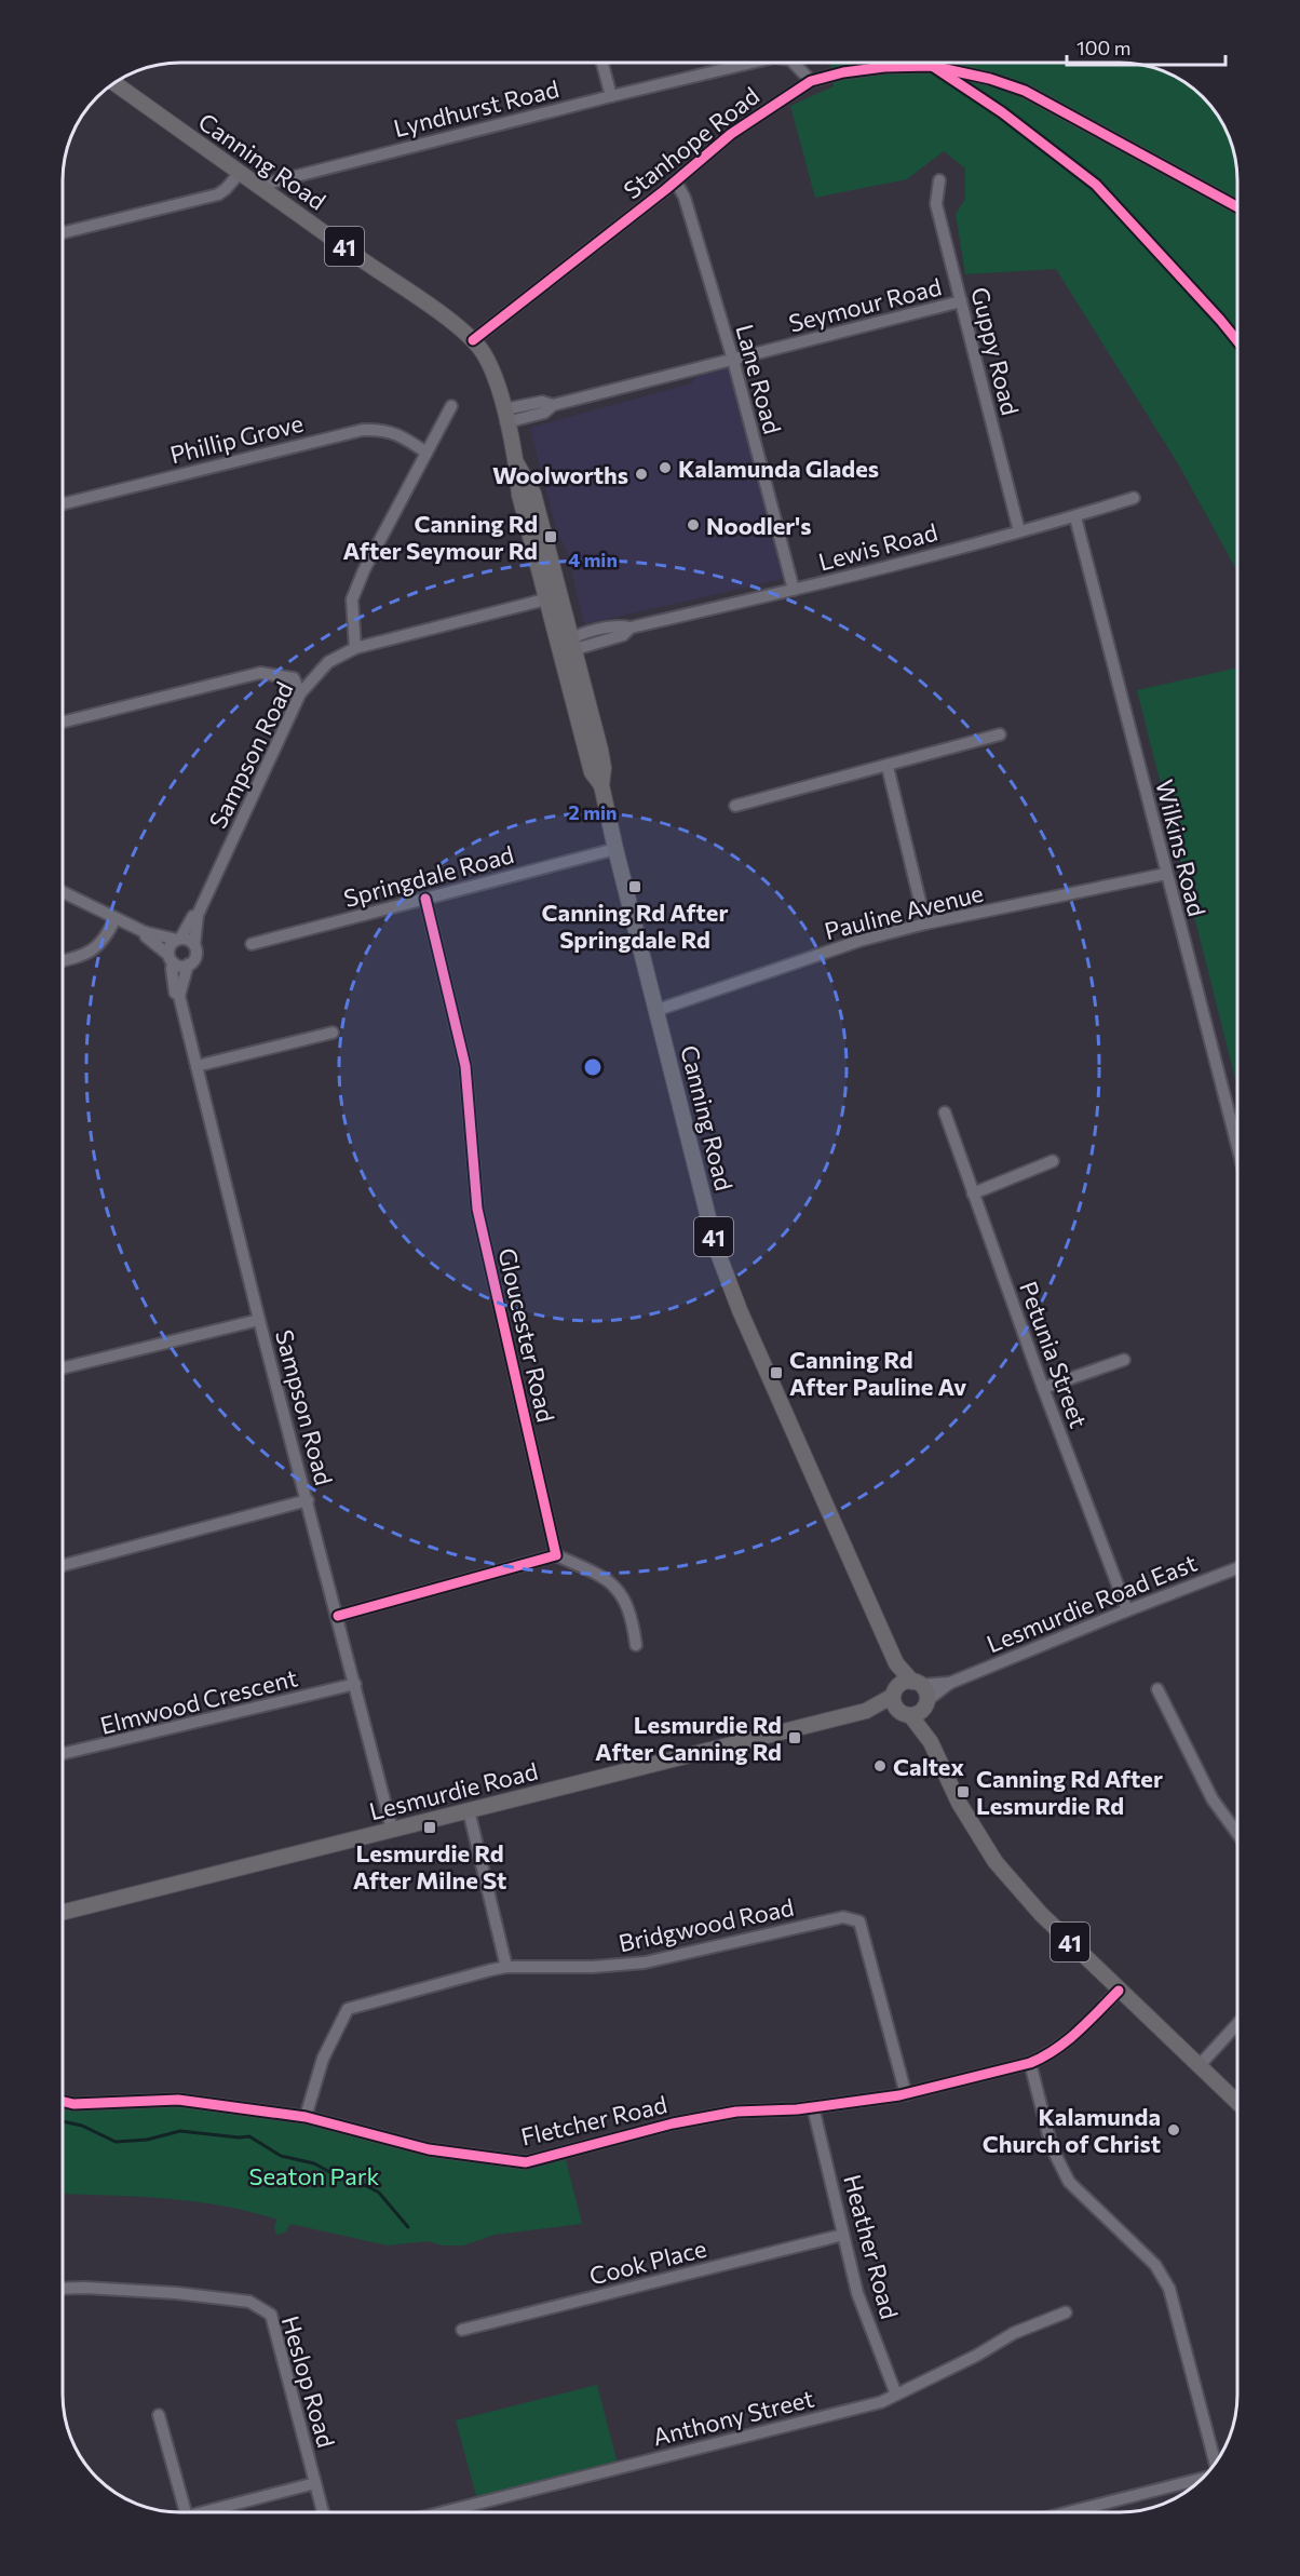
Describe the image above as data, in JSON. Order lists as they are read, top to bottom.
{
  "streets": {
    "main road": ["Canning Road", "41", "Lesmurdie Road"],
    "street": [
      "Lyndhurst Road",
      "Stanhope Road",
      "Seymour Road",
      "Guppy Road",
      "Lane Road",
      "Phillip Grove",
      "Lewis Road",
      "Sampson Road",
      "Wilkins Road",
      "Springdale Road",
      "Pauline Avenue",
      "Gloucester Road",
      "Petunia Street",
      "Lesmurdie Road East",
      "Elmwood Crescent",
      "Bridgwood Road",
      "Fletcher Road",
      "Heather Road",
      "Cook Place",
      "Heslop Road",
      "Anthony Street"
    ]
  },
  "crossings": [
    ["Lyndhurst Road", "Stanhope Road"],
    ["Lyndhurst Road", "Canning Road"],
    ["Stanhope Road", "Canning Road"],
    ["Stanhope Road", "Lane Road"],
    ["Canning Road", "41"],
    ["Canning Road", "Seymour Road"],
    ["Canning Road", "Lewis Road"],
    ["Canning Road", "Sampson Road"],
    ["Canning Road", "Springdale Road"],
    ["Canning Road", "Pauline Avenue"],
    ["Canning Road", "Lesmurdie Road East"],
    ["Canning Road", "Lesmurdie Road"],
    ["41", "Lesmurdie Road East"],
    ["41", "Lesmurdie Road"],
    ["41", "Fletcher Road"],
    ["Seymour Road", "Guppy Road"],
    ["Seymour Road", "Lane Road"],
    ["Guppy Road", "Lewis Road"],
    ["Lane Road", "Lewis Road"],
    ["Lewis Road", "Wilkins Road"],
    ["Sampson Road", "Elmwood Crescent"],
    ["Sampson Road", "Lesmurdie Road"],
    ["Wilkins Road", "Pauline Avenue"],
    ["Springdale Road", "Gloucester Road"],
    ["Petunia Street", "Lesmurdie Road East"],
    ["Lesmurdie Road East", "Lesmurdie Road"],
    ["Bridgwood Road", "Fletcher Road"],
    ["Fletcher Road", "Heather Road"],
    ["Heather Road", "Cook Place"],
    ["Heather Road", "Anthony Street"]
  ],
  "parks": ["Seaton Park"],
  "places": {
    "other": [
      "Kalamunda Glades",
      "Woolworths",
      "Noodler's",
      "Caltex",
      "Kalamunda Church of Christ"
    ],
    "transit": [
      "Canning Rd After Seymour Rd",
      "Canning Rd After Springdale Rd",
      "Canning Rd After Pauline Av",
      "Lesmurdie Rd After Canning Rd",
      "Canning Rd After Lesmurdie Rd",
      "Lesmurdie Rd After Milne St"
    ]
  },
  "scale_bar": "100 m",
  "rings": ["4 min", "2 min"]
}
